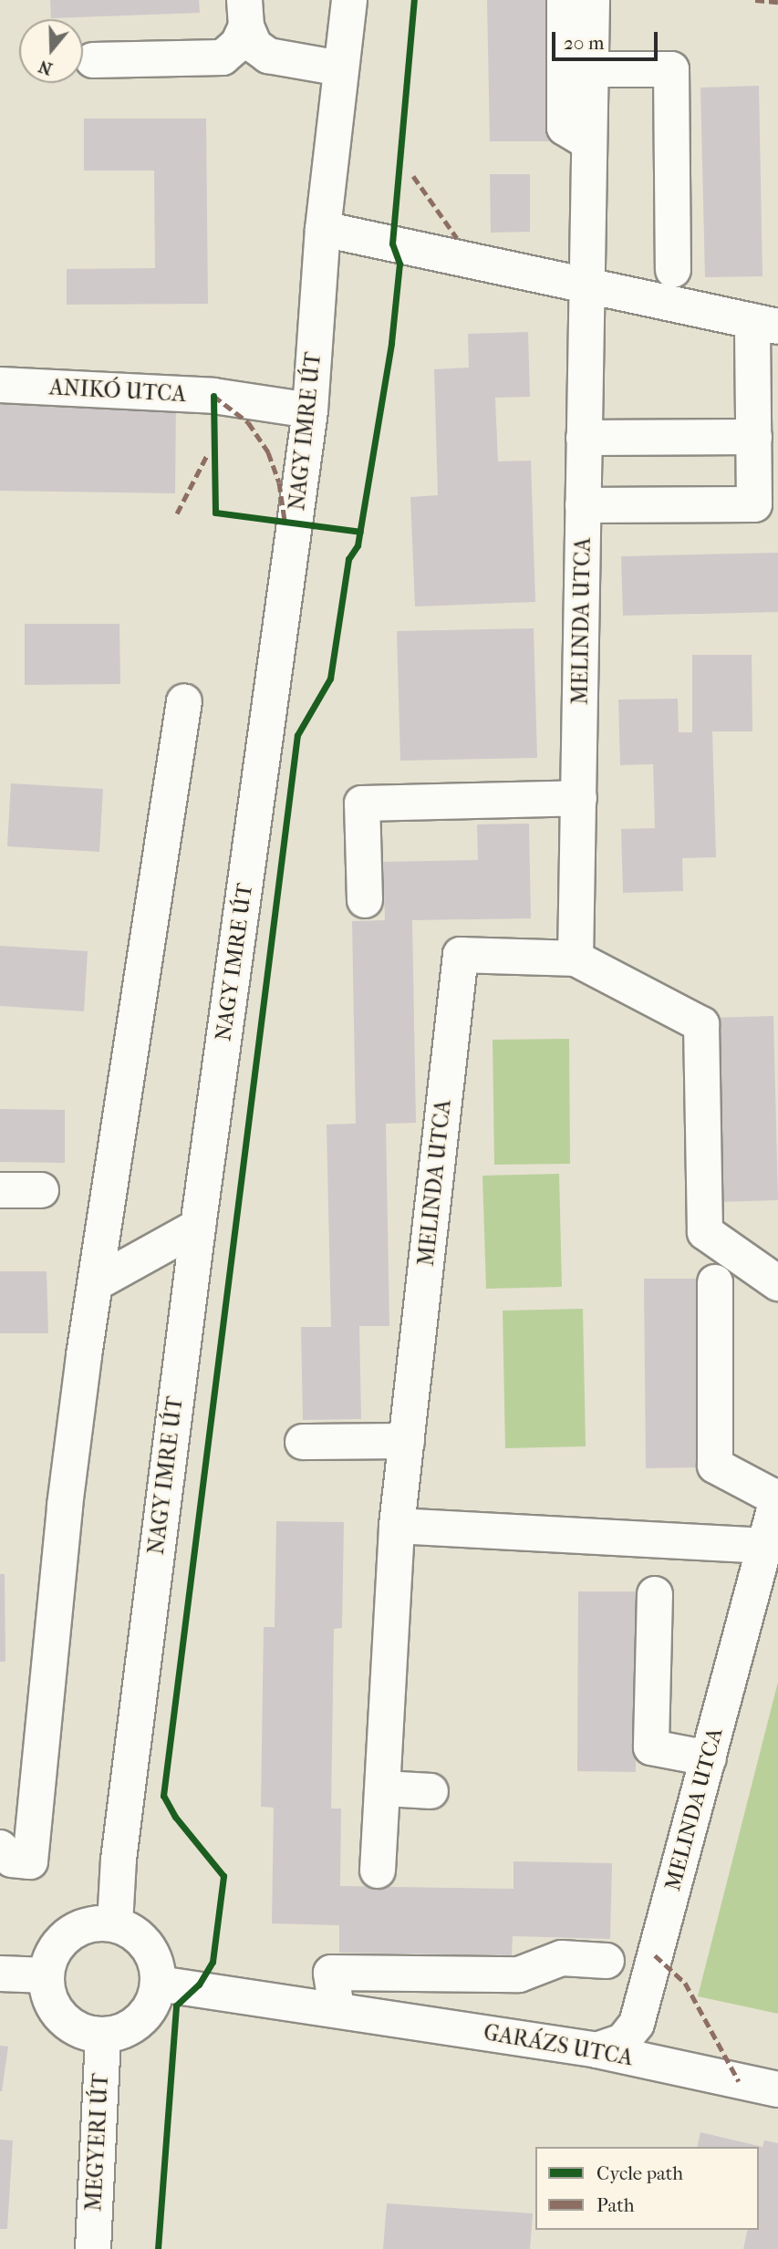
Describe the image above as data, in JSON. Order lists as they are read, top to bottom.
{
  "streets": {
    "street": [
      "ANIKÓ UTCA",
      "NAGY IMRE ÚT",
      "MELINDA UTCA",
      "GARÁZS UTCA",
      "MEGYERI ÚT"
    ]
  },
  "crossings": [
    ["ANIKÓ UTCA", "NAGY IMRE ÚT"],
    ["NAGY IMRE ÚT", "MEGYERI ÚT"],
    ["MELINDA UTCA", "GARÁZS UTCA"]
  ],
  "legend": ["Cycle path", "Path"],
  "scale_bar": "20 m",
  "north": "bottom"
}
